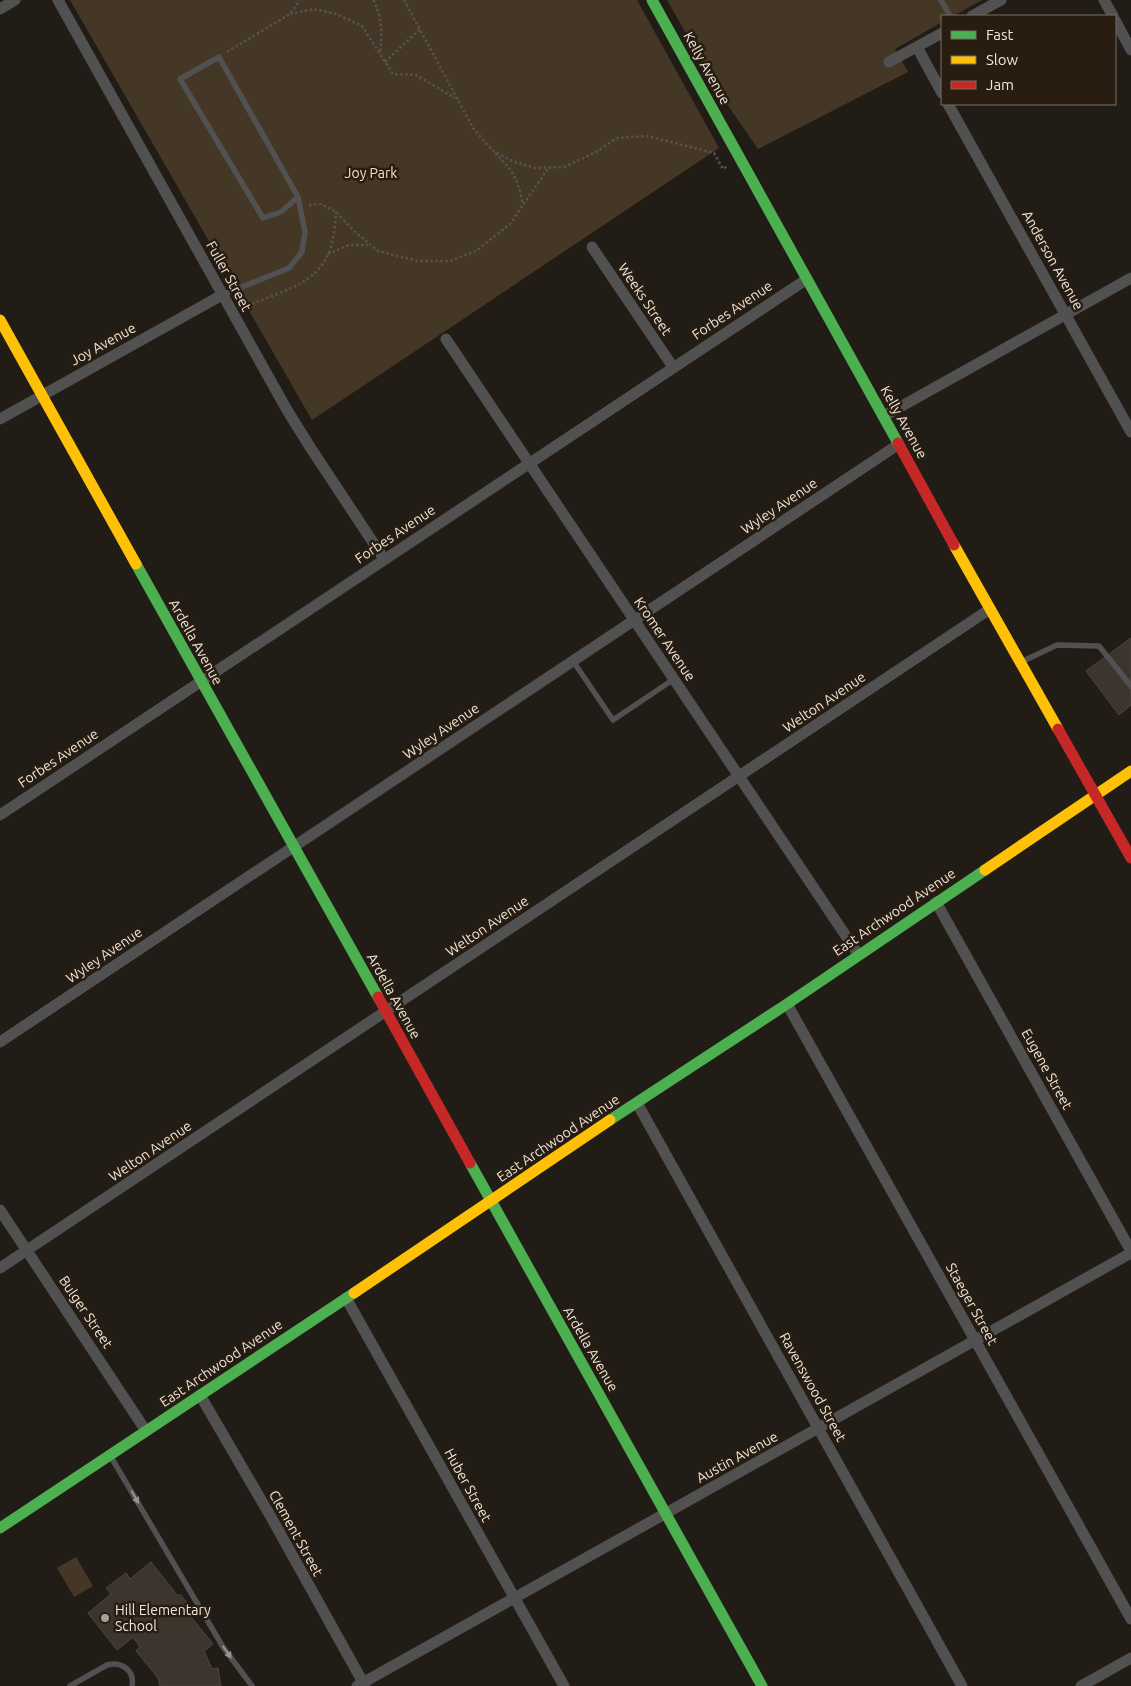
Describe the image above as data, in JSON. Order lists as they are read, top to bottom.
{
  "streets": {
    "main road": ["Kelly Avenue", "Ardella Avenue", "East Archwood Avenue"],
    "street": [
      "Anderson Avenue",
      "Fuller Street",
      "Weeks Street",
      "Forbes Avenue",
      "Joy Avenue",
      "Wyley Avenue",
      "Kromer Avenue",
      "Welton Avenue",
      "Eugene Street",
      "Staeger Street",
      "Bulger Street",
      "Ravenswood Street",
      "Austin Avenue",
      "Huber Street",
      "Clement Street"
    ]
  },
  "crossings": [
    ["Kelly Avenue", "Forbes Avenue"],
    ["Kelly Avenue", "Wyley Avenue"],
    ["Kelly Avenue", "Welton Avenue"],
    ["Kelly Avenue", "East Archwood Avenue"],
    ["Fuller Street", "Forbes Avenue"],
    ["Fuller Street", "Joy Avenue"],
    ["Weeks Street", "Forbes Avenue"],
    ["Forbes Avenue", "Kromer Avenue"],
    ["Forbes Avenue", "Ardella Avenue"],
    ["Joy Avenue", "Ardella Avenue"],
    ["Wyley Avenue", "Kromer Avenue"],
    ["Wyley Avenue", "Ardella Avenue"],
    ["Kromer Avenue", "Welton Avenue"],
    ["Kromer Avenue", "East Archwood Avenue"],
    ["Ardella Avenue", "Welton Avenue"],
    ["Ardella Avenue", "East Archwood Avenue"],
    ["Ardella Avenue", "Austin Avenue"],
    ["Welton Avenue", "Bulger Street"],
    ["East Archwood Avenue", "Eugene Street"],
    ["East Archwood Avenue", "Staeger Street"],
    ["East Archwood Avenue", "Bulger Street"],
    ["East Archwood Avenue", "Ravenswood Street"],
    ["East Archwood Avenue", "Huber Street"],
    ["East Archwood Avenue", "Clement Street"],
    ["Eugene Street", "Austin Avenue"],
    ["Staeger Street", "Austin Avenue"],
    ["Ravenswood Street", "Austin Avenue"],
    ["Austin Avenue", "Huber Street"],
    ["Austin Avenue", "Clement Street"]
  ],
  "parks": ["Joy Park"],
  "places": ["Hill Elementary School"],
  "legend": ["Fast", "Slow", "Jam"]
}
